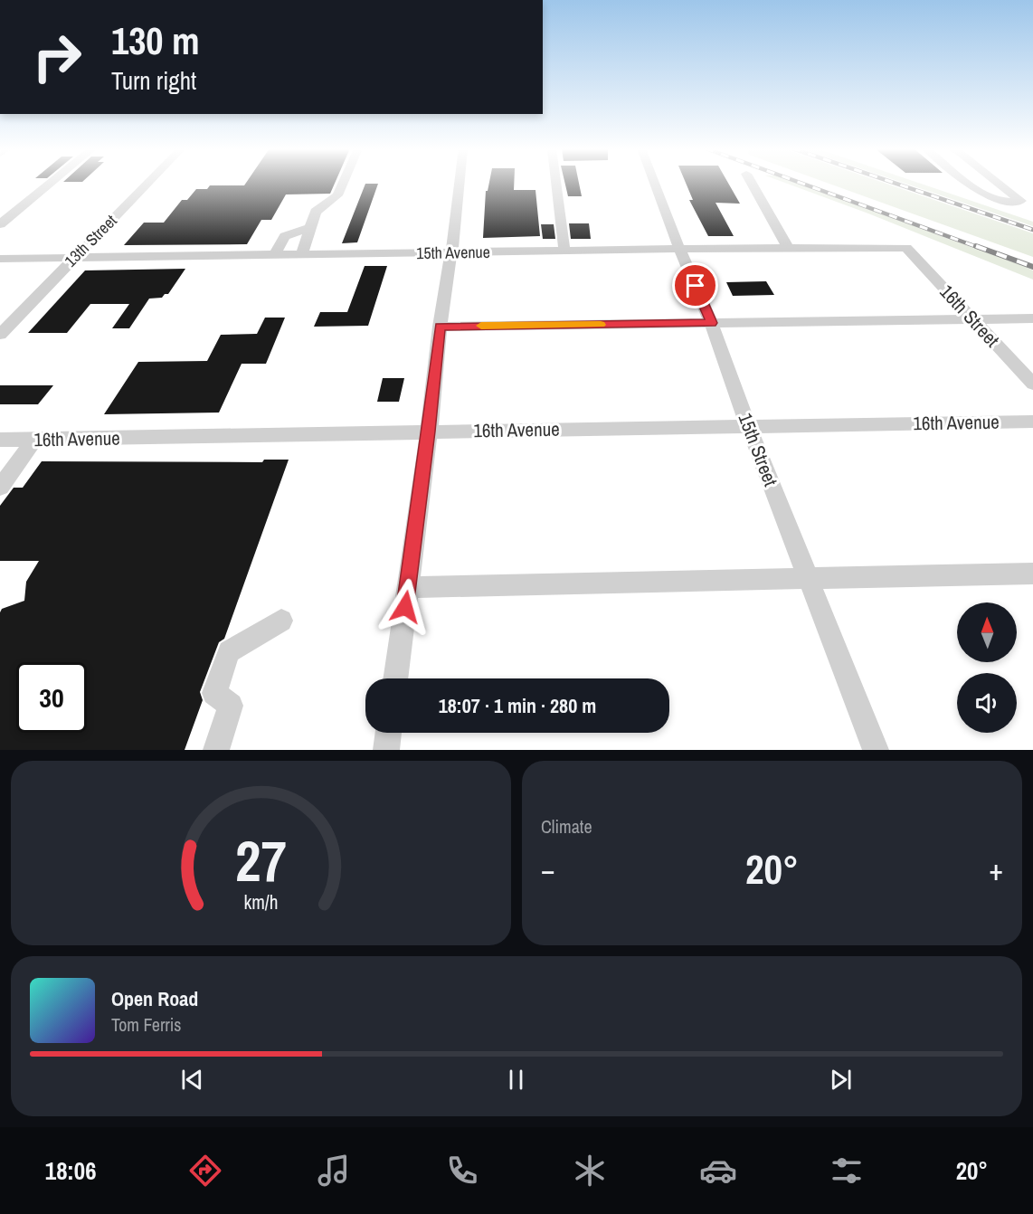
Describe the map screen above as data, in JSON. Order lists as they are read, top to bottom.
{
  "streets": {
    "street": [
      "13th Street",
      "15th Avenue",
      "16th Street",
      "16th Avenue",
      "15th Street"
    ]
  },
  "crossings": [
    ["13th Street", "15th Avenue"],
    ["15th Avenue", "16th Street"],
    ["15th Avenue", "15th Street"],
    ["16th Avenue", "15th Street"]
  ],
  "north": "top",
  "page": {
    "turn": ["130 m", "Turn right"],
    "limit": "30",
    "trip": "18:07 · 1 min · 280 m",
    "tile": "Climate",
    "heat": ["−", "20°", "+"],
    "song": ["Open Road", "Tom Ferris"],
    "tabs": ["18:06", "20°"],
    "gauge": ["27", "km/h"]
  }
}
